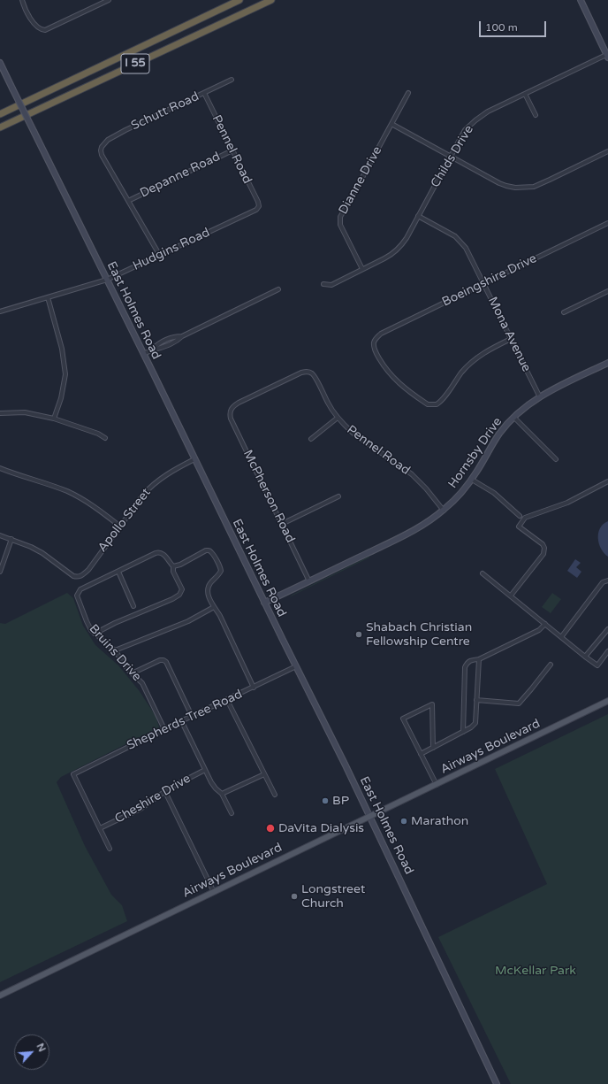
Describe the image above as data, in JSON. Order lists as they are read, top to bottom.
{
  "streets": {
    "highway": ["I 55"],
    "main road": ["East Holmes Road", "Hornsby Drive", "Airways Boulevard"],
    "street": [
      "Schutt Road",
      "Pennel Road",
      "Childs Drive",
      "Depanne Road",
      "Dianne Drive",
      "Hudgins Road",
      "Boeingshire Drive",
      "Mona Avenue",
      "McPherson Road",
      "Apollo Street",
      "Bruins Drive",
      "Shepherds Tree Road",
      "Cheshire Drive"
    ]
  },
  "crossings": [
    ["Schutt Road", "Pennel Road"],
    ["Schutt Road", "Depanne Road"],
    ["Pennel Road", "Depanne Road"],
    ["Pennel Road", "Hudgins Road"],
    ["Pennel Road", "Hornsby Drive"],
    ["Pennel Road", "McPherson Road"],
    ["Childs Drive", "Dianne Drive"],
    ["Childs Drive", "Mona Avenue"],
    ["Hudgins Road", "East Holmes Road"],
    ["Boeingshire Drive", "Mona Avenue"],
    ["East Holmes Road", "Hornsby Drive"],
    ["East Holmes Road", "Apollo Street"],
    ["East Holmes Road", "Shepherds Tree Road"],
    ["East Holmes Road", "Airways Boulevard"],
    ["Mona Avenue", "Hornsby Drive"],
    ["Hornsby Drive", "McPherson Road"],
    ["Bruins Drive", "Shepherds Tree Road"],
    ["Shepherds Tree Road", "Cheshire Drive"]
  ],
  "parks": ["McKellar Park"],
  "places": [
    "Shabach Christian Fellowship Centre",
    "BP",
    "Marathon",
    "DaVita Dialysis",
    "Longstreet Church"
  ],
  "scale_bar": "100 m",
  "north": "top right"
}
